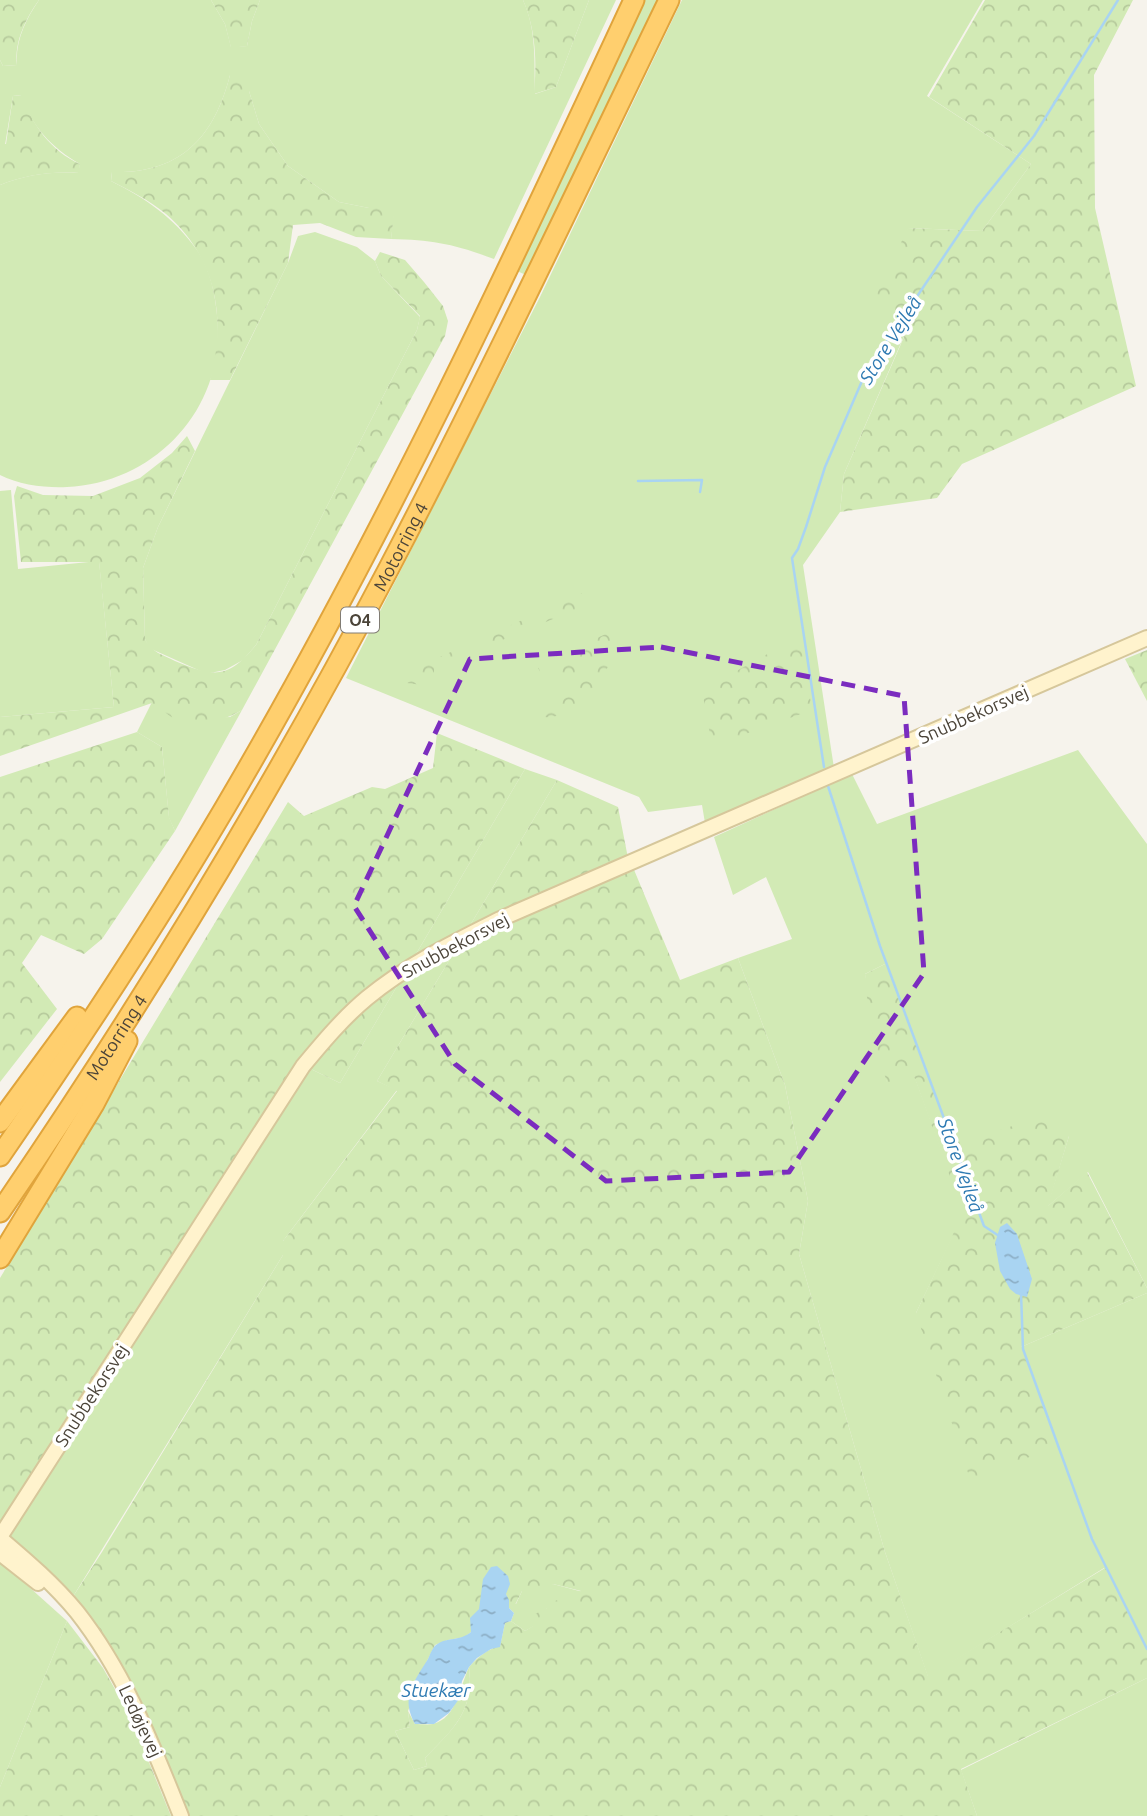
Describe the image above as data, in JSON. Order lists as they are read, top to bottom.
{
  "streets": {
    "highway": ["Motorring 4", "O4"],
    "street": ["Snubbekorsvej", "Ledøjevej"]
  },
  "crossings": [
    ["Motorring 4", "O4"],
    ["Snubbekorsvej", "Ledøjevej"]
  ],
  "water": ["Store Vejleå", "Stuekær"]
}
